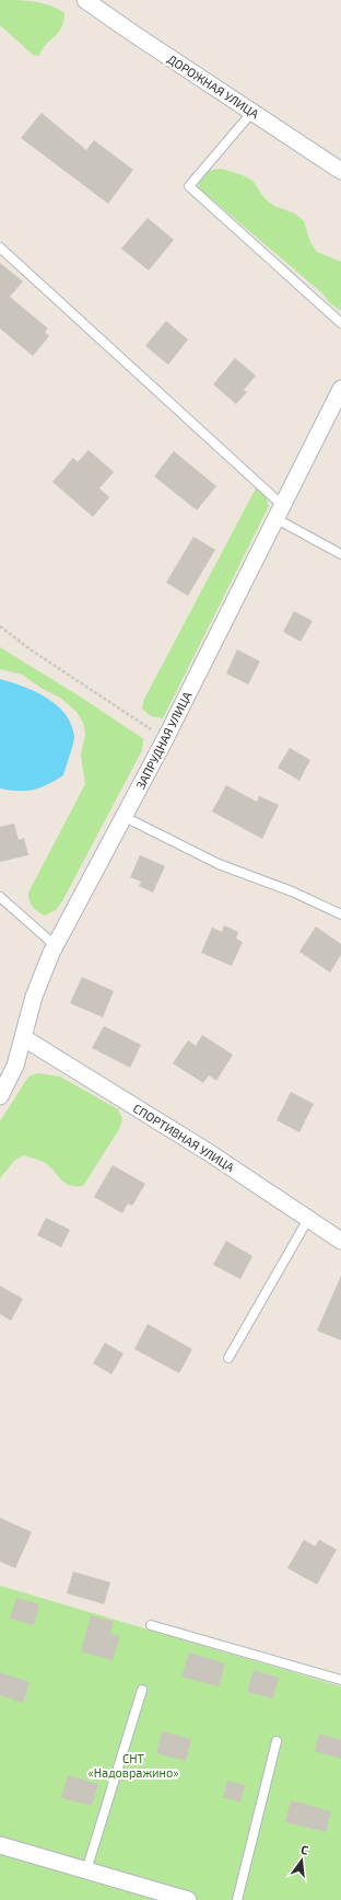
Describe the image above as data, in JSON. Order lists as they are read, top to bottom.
{
  "streets": {
    "street": ["ДОРОЖНАЯ УЛИЦА", "ЗАПРУДНАЯ УЛИЦА", "СПОРТИВНАЯ УЛИЦА"]
  },
  "crossings": [
    ["ЗАПРУДНАЯ УЛИЦА", "СПОРТИВНАЯ УЛИЦА"]
  ],
  "parks": ["СНТ «Надовражино»"],
  "north": "top"
}
